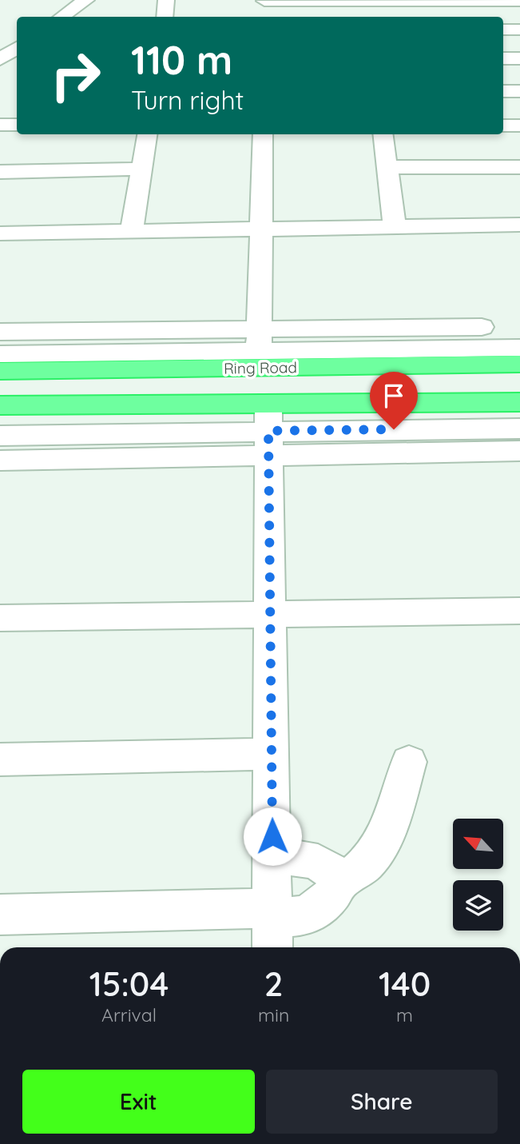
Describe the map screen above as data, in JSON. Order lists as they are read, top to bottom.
{
  "streets": {
    "highway": ["Ring Road"]
  },
  "north": "top left",
  "page": {
    "turn": ["110 m", "Turn right"],
    "eta": [
      "15:04",
      "Arrival",
      "2",
      "min",
      "140",
      "m"
    ],
    "buttons": ["Exit", "Share"]
  }
}
